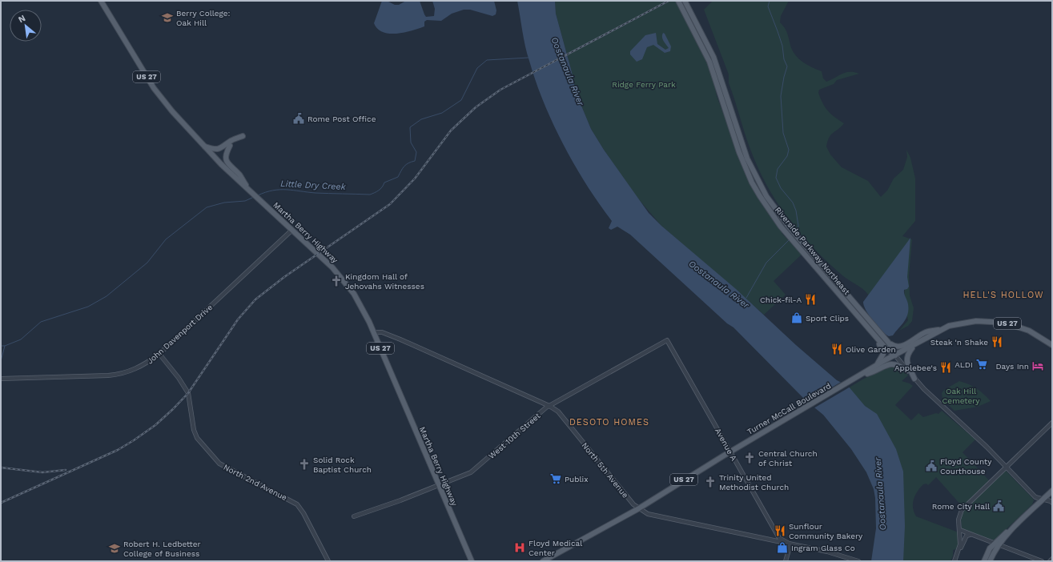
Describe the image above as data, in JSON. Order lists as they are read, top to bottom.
{
  "streets": {
    "main road": [
      "US 27",
      "Martha Berry Highway",
      "Riverside Parkway Northeast",
      "Turner McCall Boulevard"
    ],
    "street": [
      "John Davenport Drive",
      "West 10th Street",
      "Avenue A",
      "North 5th Avenue",
      "North 2nd Avenue"
    ]
  },
  "crossings": [
    ["US 27", "Martha Berry Highway"],
    ["Martha Berry Highway", "John Davenport Drive"],
    ["Martha Berry Highway", "West 10th Street"],
    ["Martha Berry Highway", "North 5th Avenue"],
    ["Riverside Parkway Northeast", "Turner McCall Boulevard"],
    ["John Davenport Drive", "North 2nd Avenue"],
    ["Turner McCall Boulevard", "Avenue A"],
    ["Turner McCall Boulevard", "North 5th Avenue"],
    ["West 10th Street", "Avenue A"],
    ["West 10th Street", "North 5th Avenue"],
    ["Avenue A", "North 5th Avenue"]
  ],
  "districts": ["HELL'S HOLLOW", "DESOTO HOMES"],
  "water": ["Oostanaula River", "Little Dry Creek"],
  "parks": ["Ridge Ferry Park", "Oak Hill Cemetery"],
  "places": {
    "school or university": ["Berry College: Oak Hill", "Robert H. Ledbetter College of Business"],
    "public building": ["Rome Post Office", "Floyd County Courthouse", "Rome City Hall"],
    "church": [
      "Kingdom Hall of Jehovahs Witnesses",
      "Central Church of Christ",
      "Solid Rock Baptist Church",
      "Trinity United Methodist Church"
    ],
    "restaurant": [
      "Chick-fil-A",
      "Steak 'n Shake",
      "Olive Garden",
      "Applebee's",
      "Sunflour Community Bakery"
    ],
    "shop": ["Sport Clips", "Ingram Glass Co"],
    "supermarket": ["ALDI", "Publix"],
    "hotel": ["Days Inn"],
    "hospital": ["Floyd Medical Center"]
  },
  "north": "top left"
}
